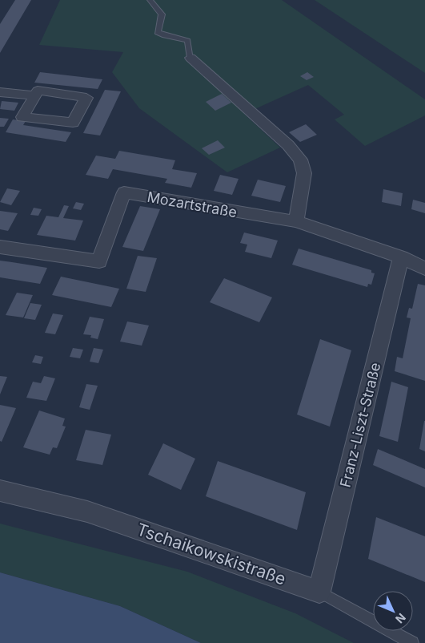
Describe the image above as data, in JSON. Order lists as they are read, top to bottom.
{
  "streets": {
    "street": ["Mozartstraße", "Franz-Liszt-Straße", "Tschaikowskistraße"]
  },
  "crossings": [
    ["Mozartstraße", "Franz-Liszt-Straße"],
    ["Franz-Liszt-Straße", "Tschaikowskistraße"]
  ],
  "north": "bottom right"
}
